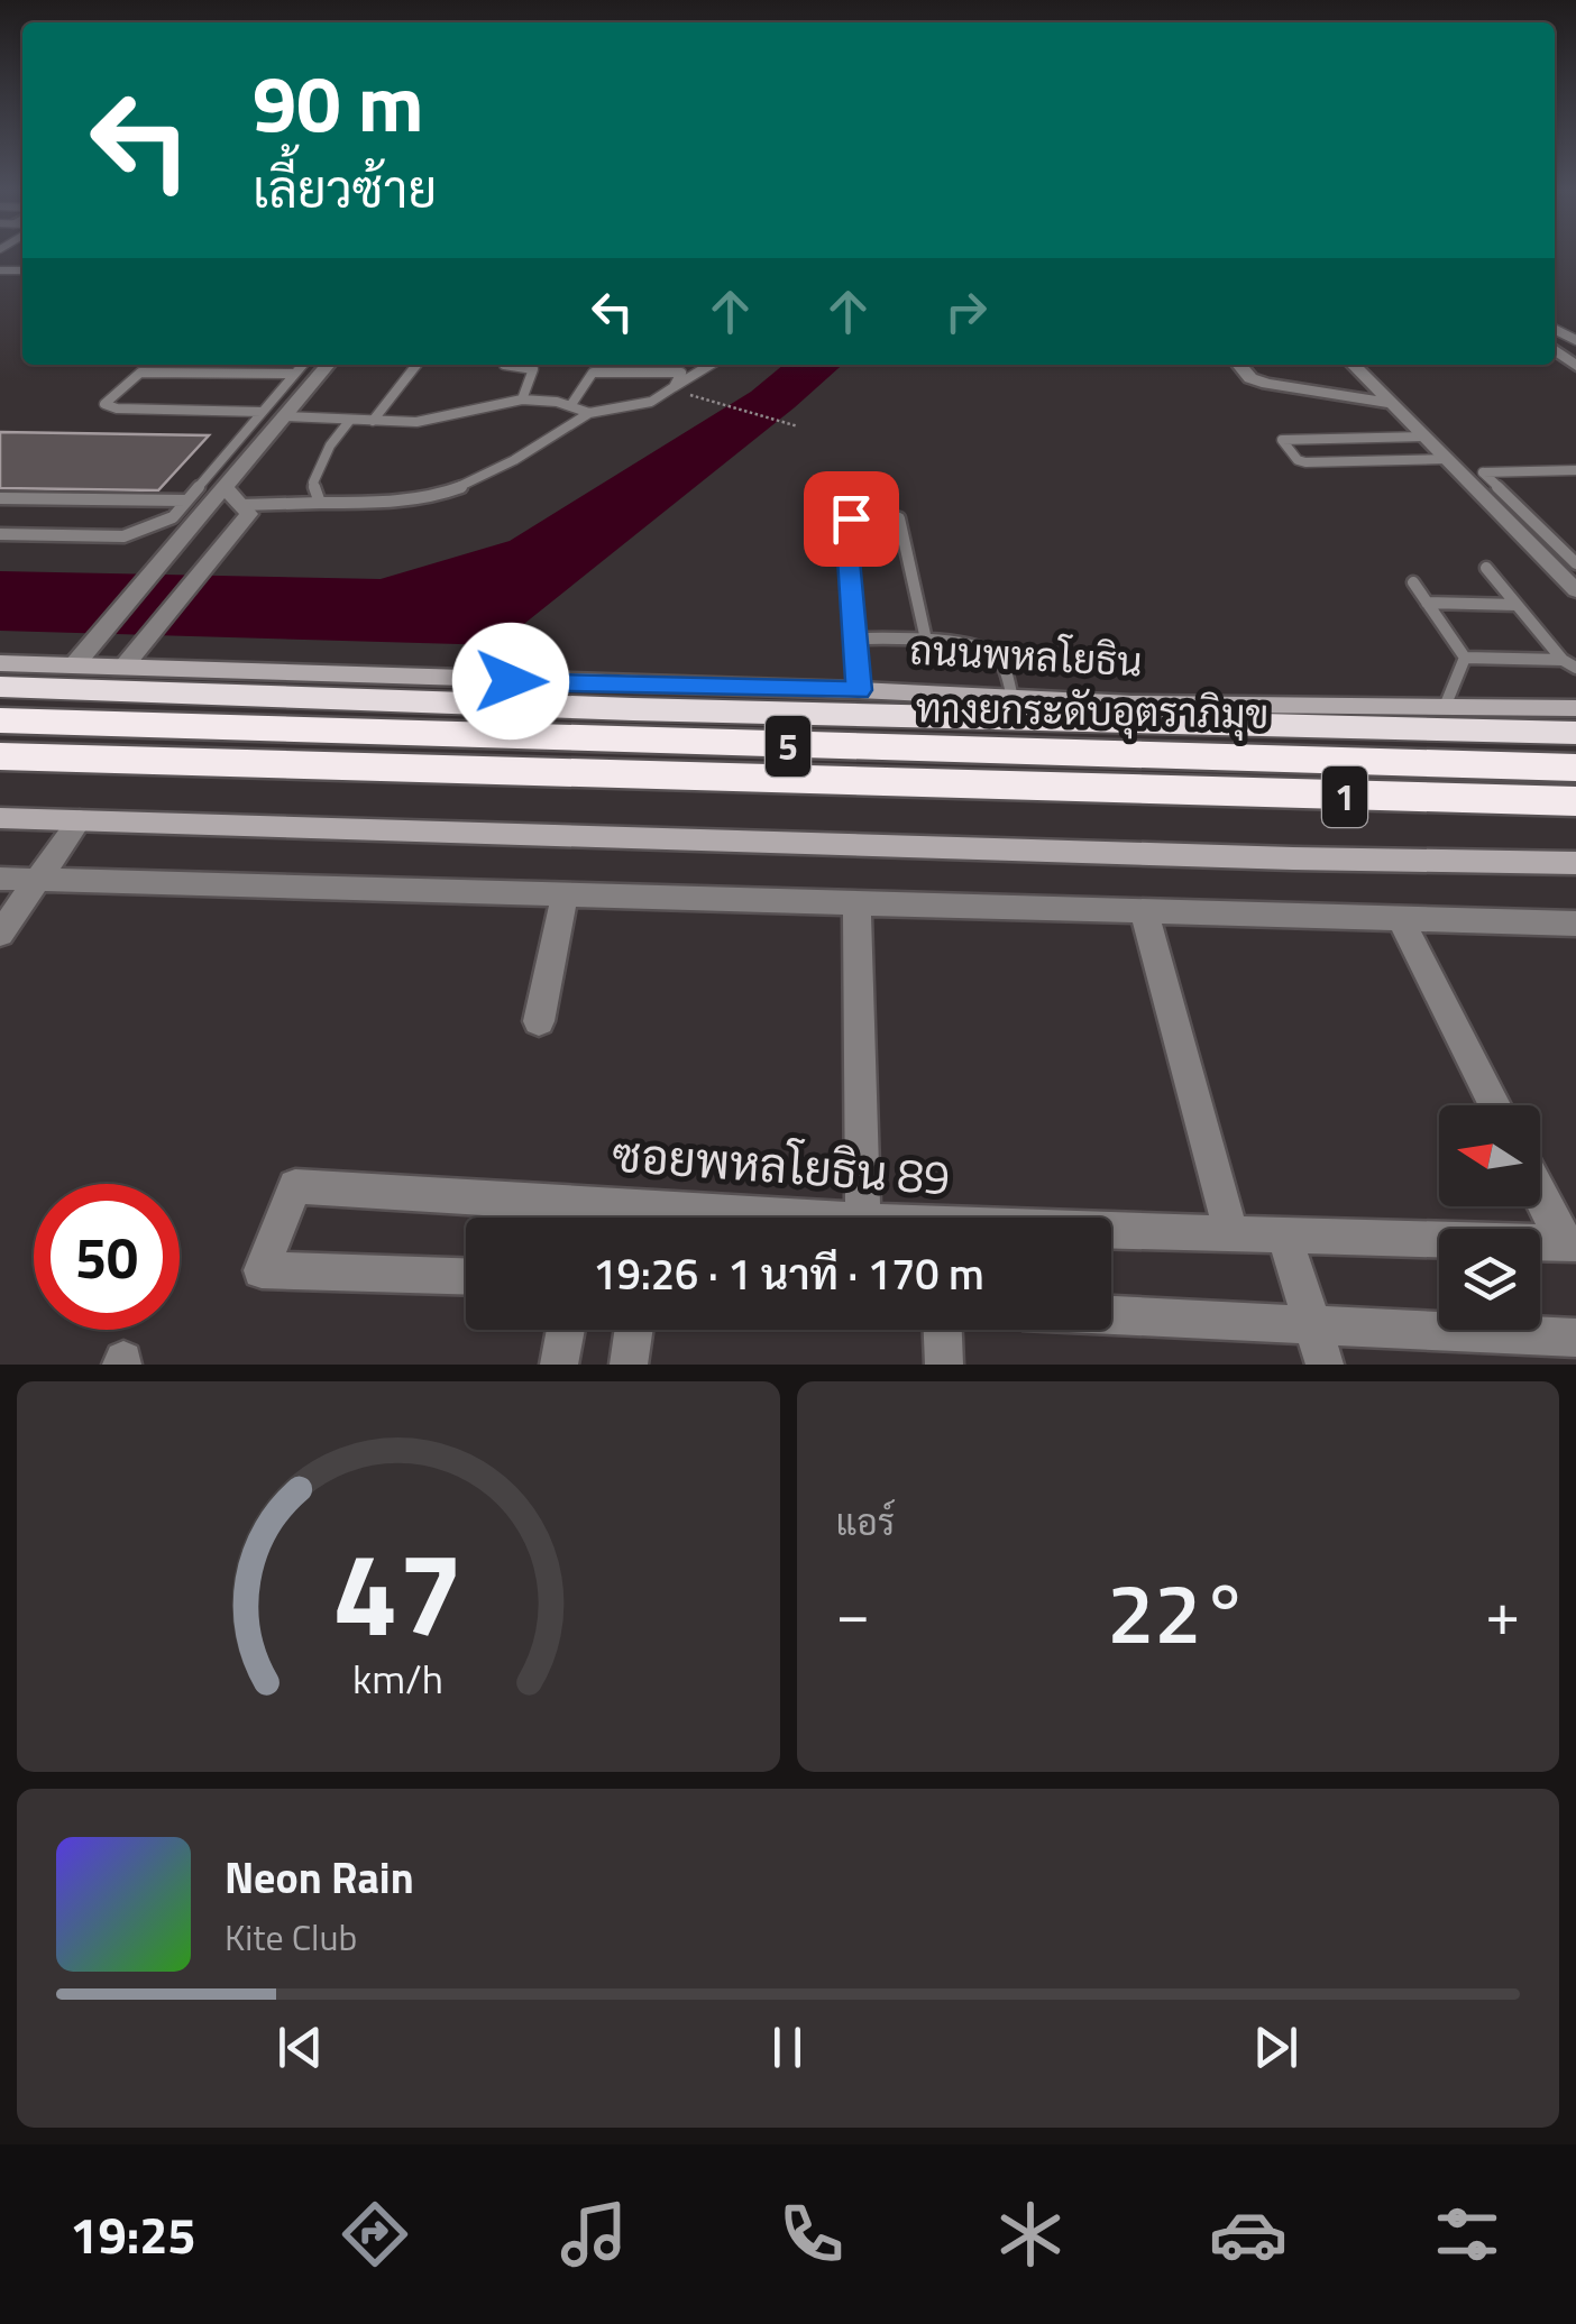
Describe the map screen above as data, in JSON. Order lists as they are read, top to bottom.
{
  "streets": {
    "highway": [
      "ถนนพหลโยธิน",
      "ทางยกระดับอุตราภิมุข",
      "5",
      "1"
    ],
    "street": ["ซอยพหลโยธิน 89"]
  },
  "north": "left",
  "page": {
    "turn": ["90 m", "เลี้ยวซ้าย"],
    "limit": "50",
    "trip": "19:26 · 1 นาที · 170 m",
    "tile": "แอร์",
    "heat": ["−", "22°", "+"],
    "song": ["Neon Rain", "Kite Club"],
    "tabs": "19:25",
    "gauge": ["47", "km/h"]
  }
}
